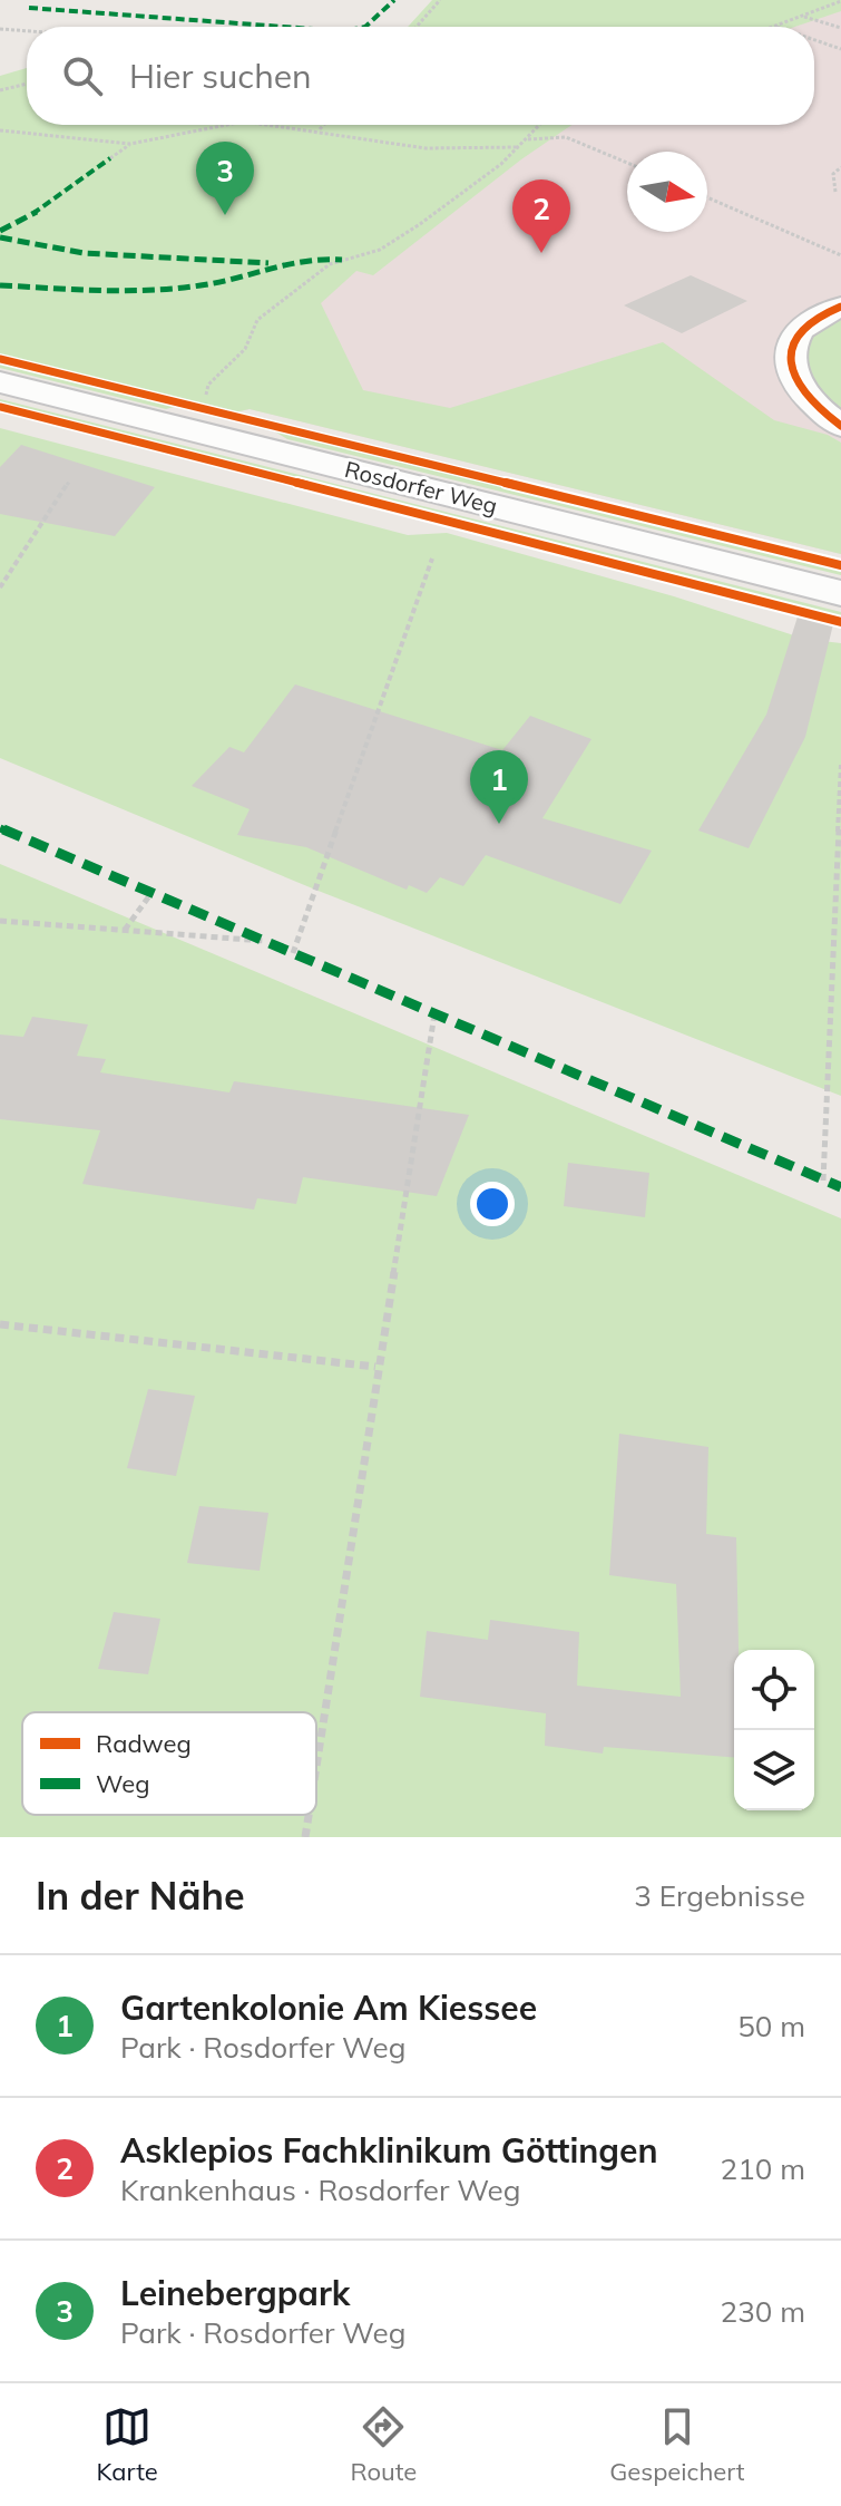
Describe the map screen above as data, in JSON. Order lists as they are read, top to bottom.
{
  "streets": {
    "main road": ["Rosdorfer Weg"]
  },
  "legend": ["Radweg", "Weg"],
  "north": "right",
  "page": {
    "search": "Hier suchen",
    "pins": ["3", "2", "1"],
    "heading": ["In der Nähe", "3 Ergebnisse"],
    "list": [
      {
        "mark": "1",
        "name": "Gartenkolonie Am Kiessee",
        "note": "Park · Rosdorfer Weg",
        "value": "50 m"
      },
      {
        "mark": "2",
        "name": "Asklepios Fachklinikum Göttingen",
        "note": "Krankenhaus · Rosdorfer Weg",
        "value": "210 m"
      },
      {
        "mark": "3",
        "name": "Leinebergpark",
        "note": "Park · Rosdorfer Weg",
        "value": "230 m"
      }
    ],
    "nav": ["Karte", "Route", "Gespeichert"]
  }
}
